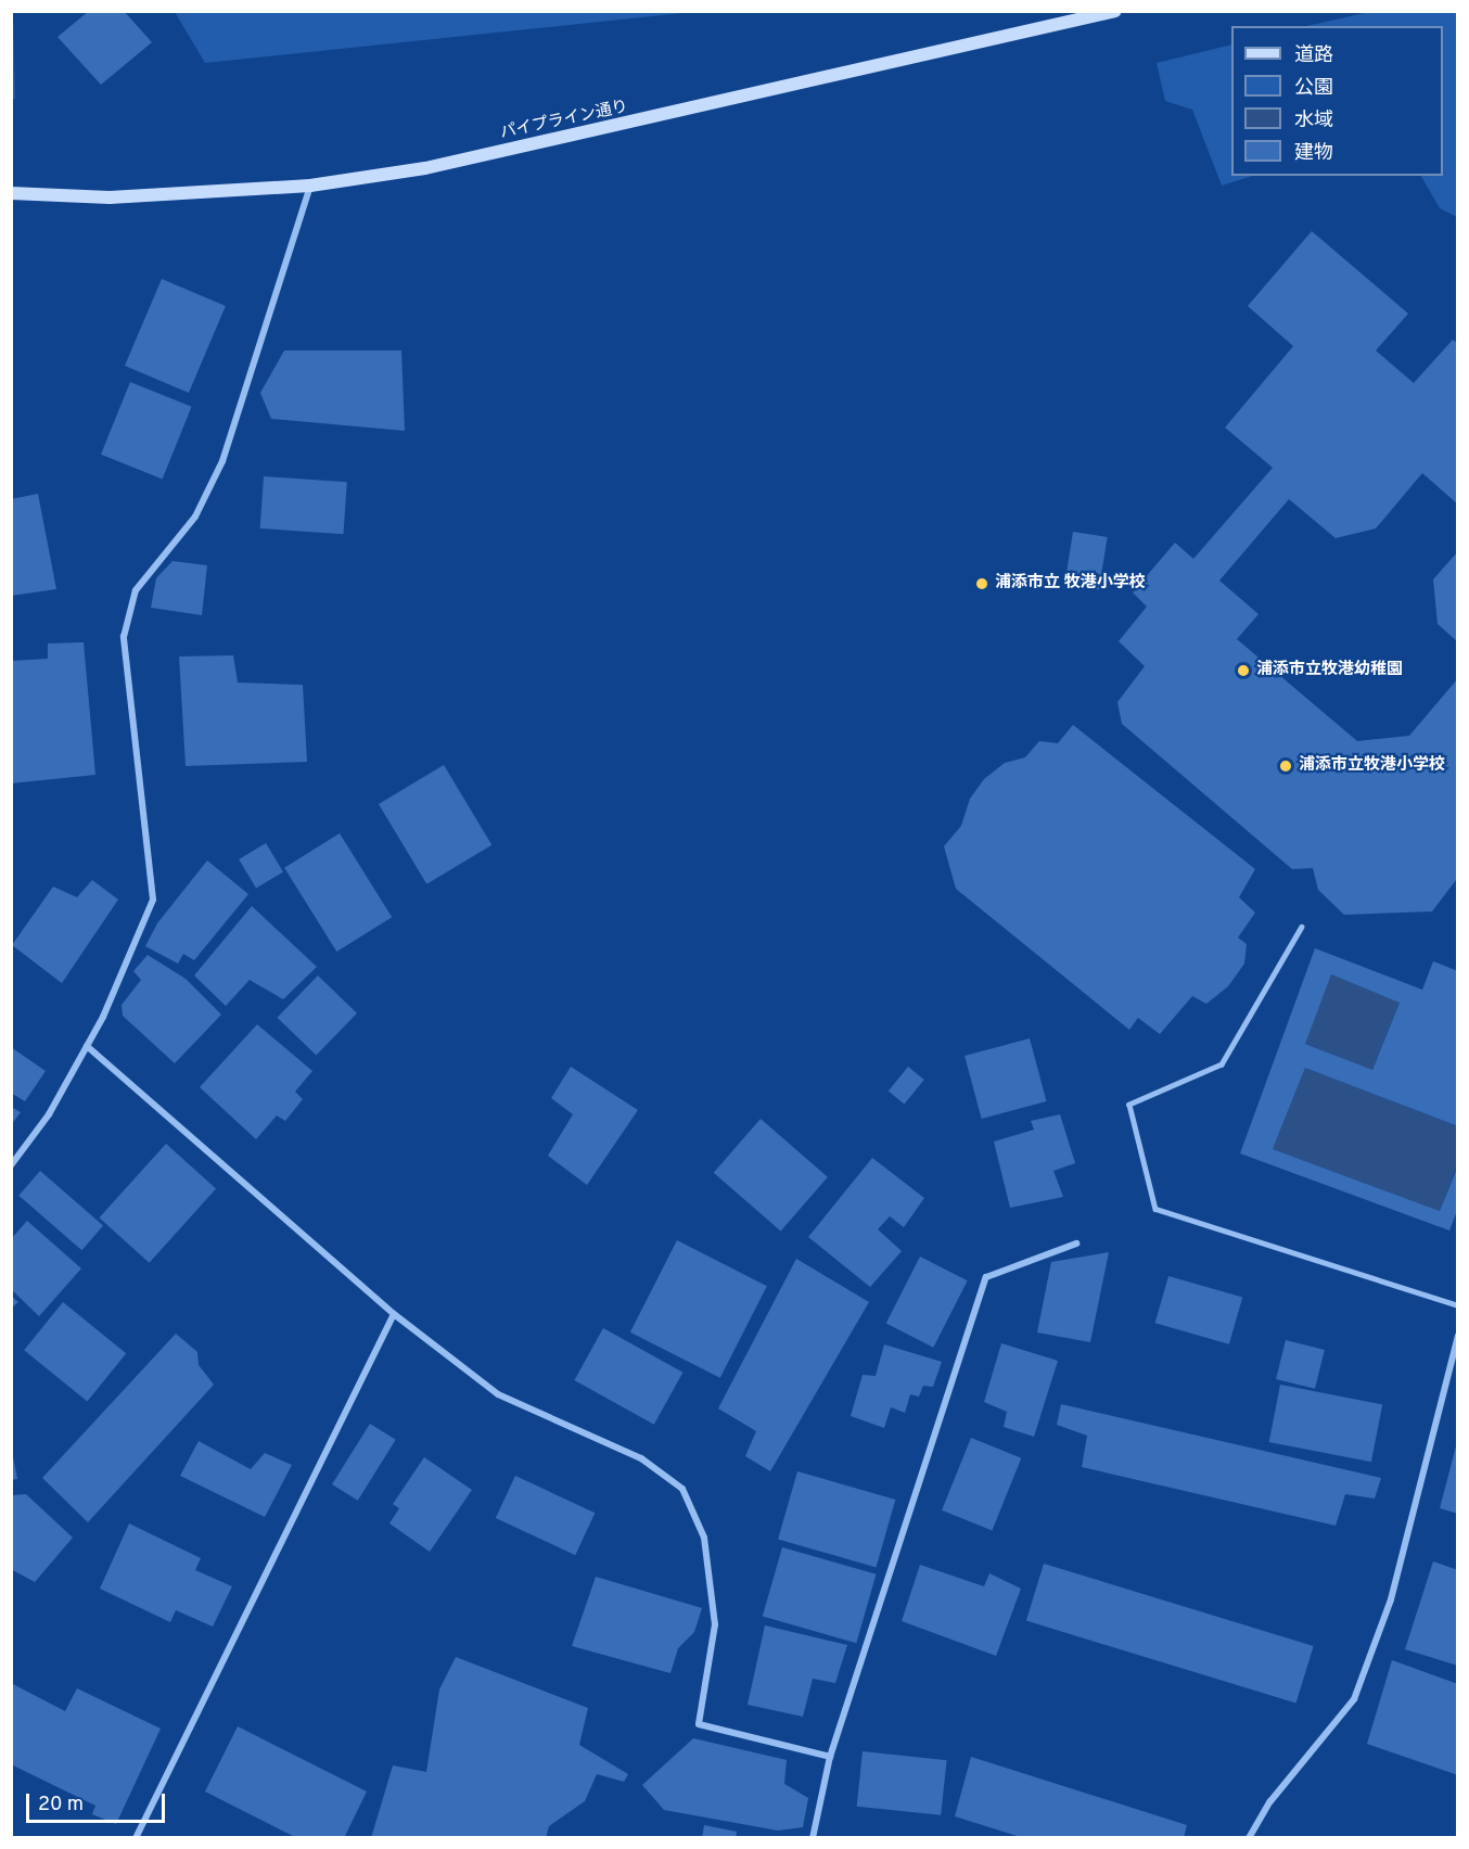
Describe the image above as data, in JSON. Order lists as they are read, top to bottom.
{
  "streets": {
    "main road": ["パイプライン通り"]
  },
  "places": ["浦添市立 牧港小学校", "浦添市立牧港幼稚園", "浦添市立牧港小学校"],
  "legend": [
    "道路",
    "公園",
    "水域",
    "建物"
  ],
  "scale_bar": "20 m"
}
